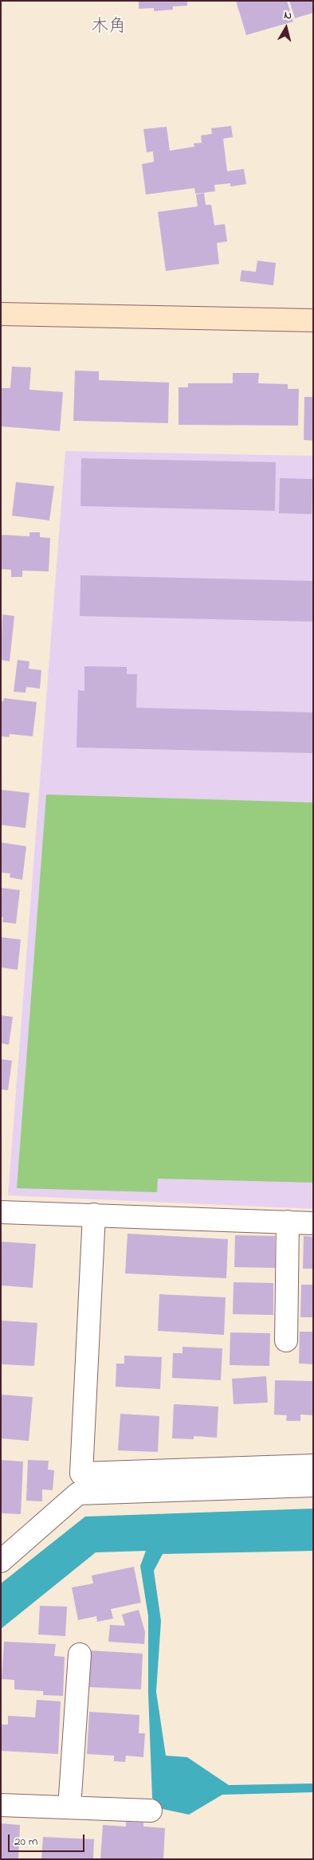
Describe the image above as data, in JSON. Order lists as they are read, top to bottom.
{
  "districts": ["木角"],
  "scale_bar": "20 m",
  "north": "top"
}
